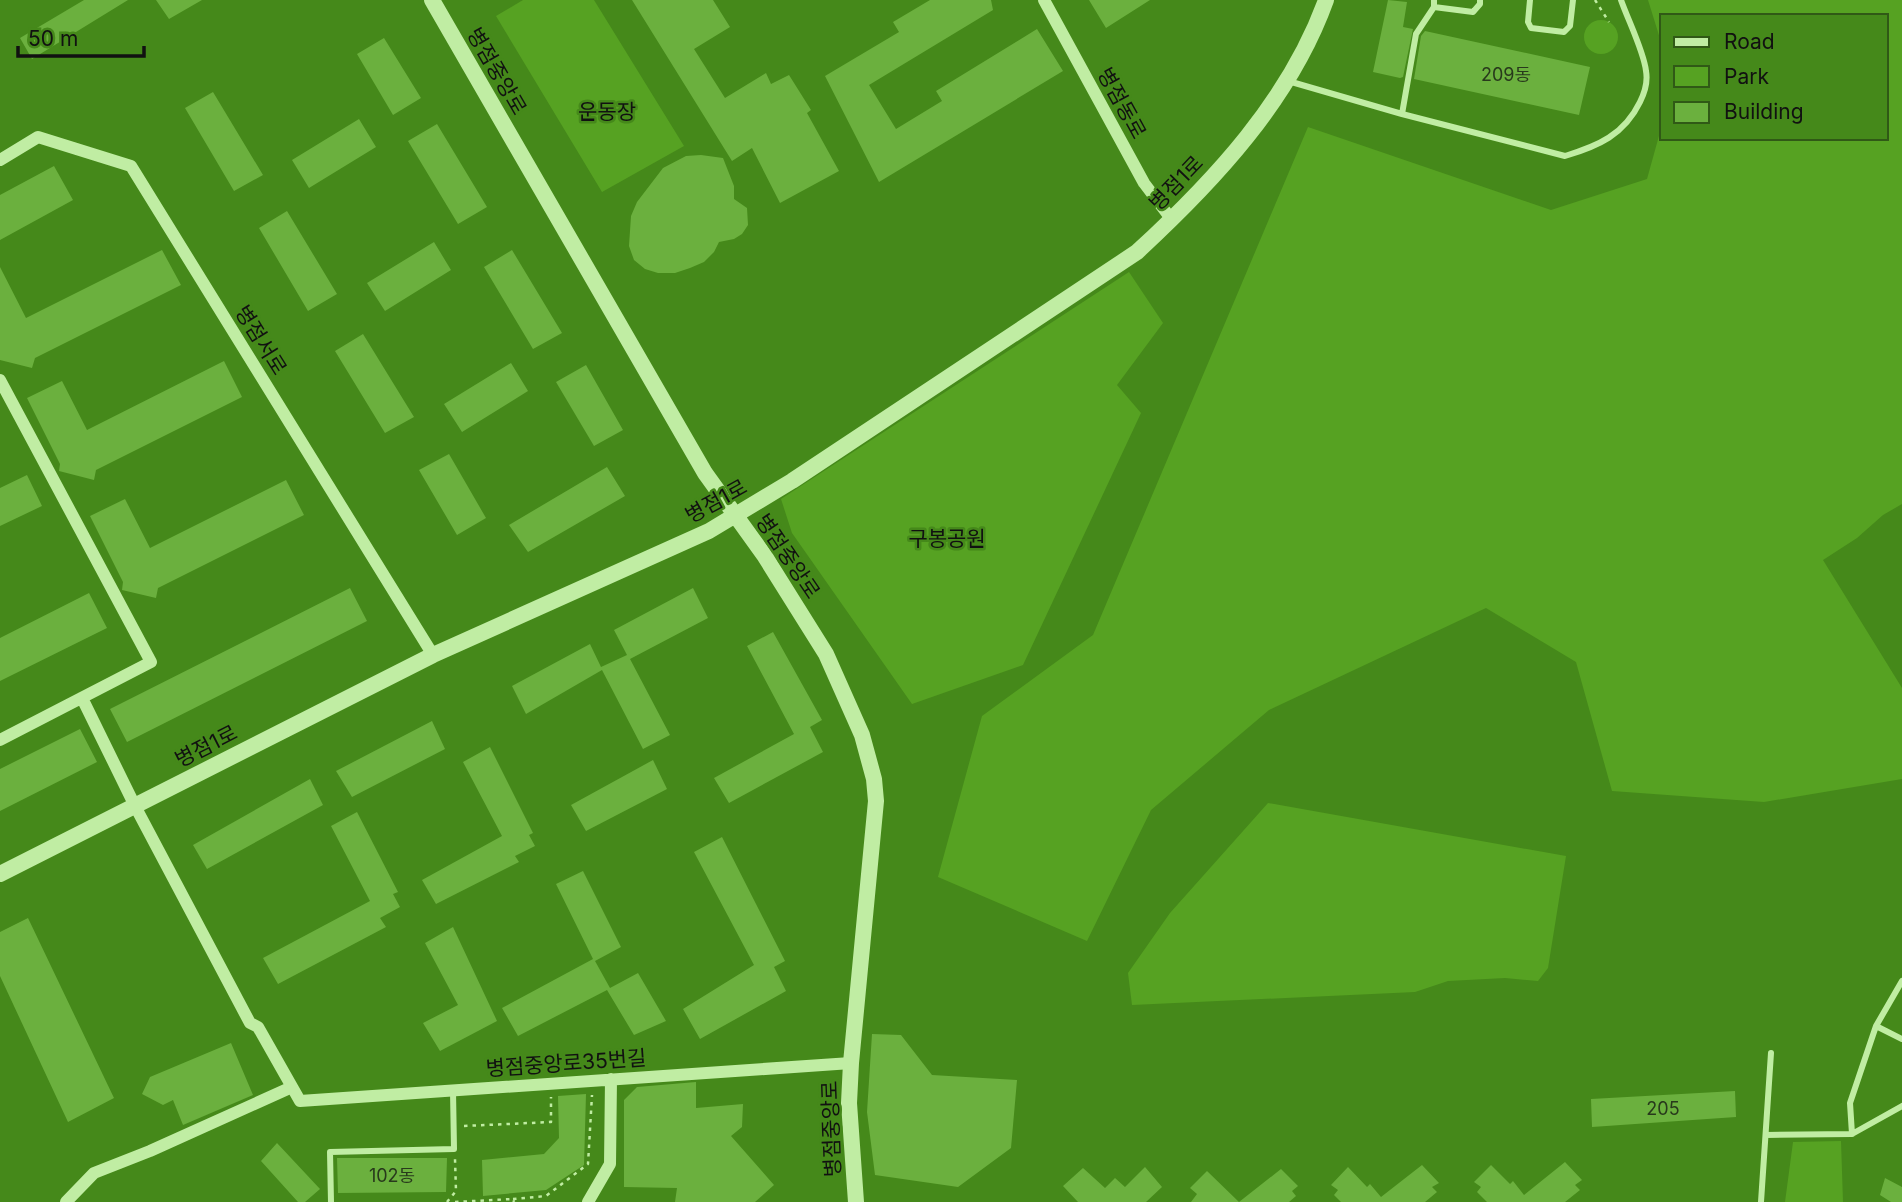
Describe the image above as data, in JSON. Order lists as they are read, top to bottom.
{
  "streets": {
    "street": [
      "병점중앙로",
      "병점동로",
      "병점1로",
      "병점서로",
      "병점중앙로35번길"
    ]
  },
  "crossings": [
    ["병점중앙로", "병점1로"],
    ["병점중앙로", "병점중앙로35번길"],
    ["병점동로", "병점1로"],
    ["병점1로", "병점서로"]
  ],
  "parks": ["운동장", "구봉공원"],
  "house_numbers": ["209동", "205", "102동"],
  "legend": ["Road", "Park", "Building"],
  "scale_bar": "50 m"
}
